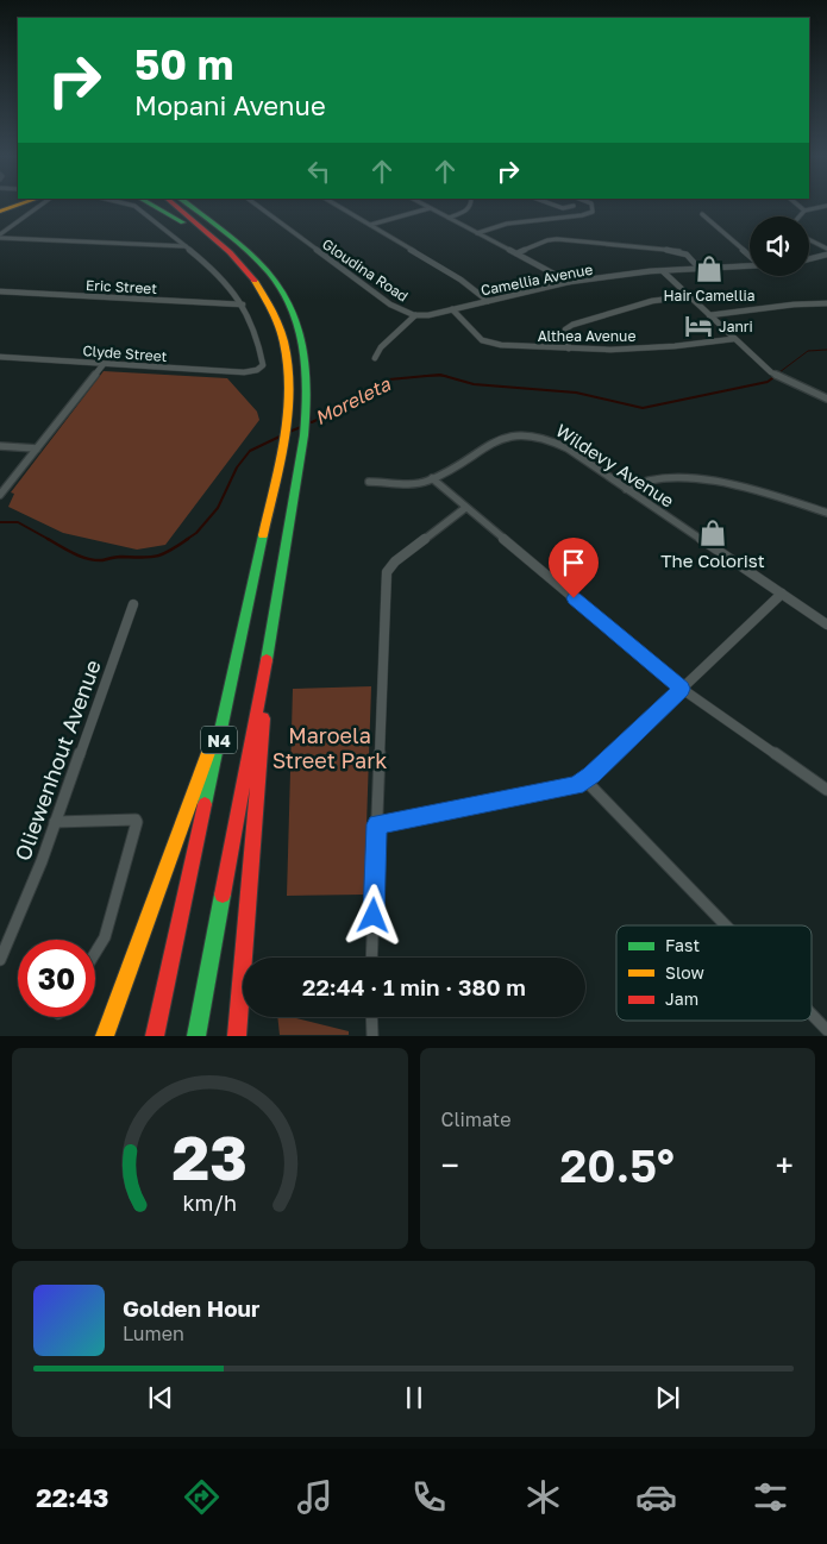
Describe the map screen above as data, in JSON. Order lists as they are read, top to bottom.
{
  "streets": {
    "main road": ["N4"],
    "street": [
      "Gloudina Road",
      "Camellia Avenue",
      "Eric Street",
      "Althea Avenue",
      "Clyde Street",
      "Wildevy Avenue",
      "Oliewenhout Avenue"
    ]
  },
  "crossings": [
    ["Gloudina Road", "Camellia Avenue"],
    ["Camellia Avenue", "Althea Avenue"],
    ["Eric Street", "Clyde Street"]
  ],
  "water": ["Moreleta"],
  "parks": ["Maroela Street Park"],
  "places": {
    "shop": ["Hair Camellia", "The Colorist"],
    "hotel": ["Janri"]
  },
  "legend": ["Fast", "Slow", "Jam"],
  "page": {
    "turn": ["50 m", "Mopani Avenue"],
    "limit": "30",
    "trip": "22:44 · 1 min · 380 m",
    "tile": "Climate",
    "heat": ["−", "20.5°", "+"],
    "song": ["Golden Hour", "Lumen"],
    "tabs": "22:43",
    "gauge": ["23", "km/h"]
  }
}
